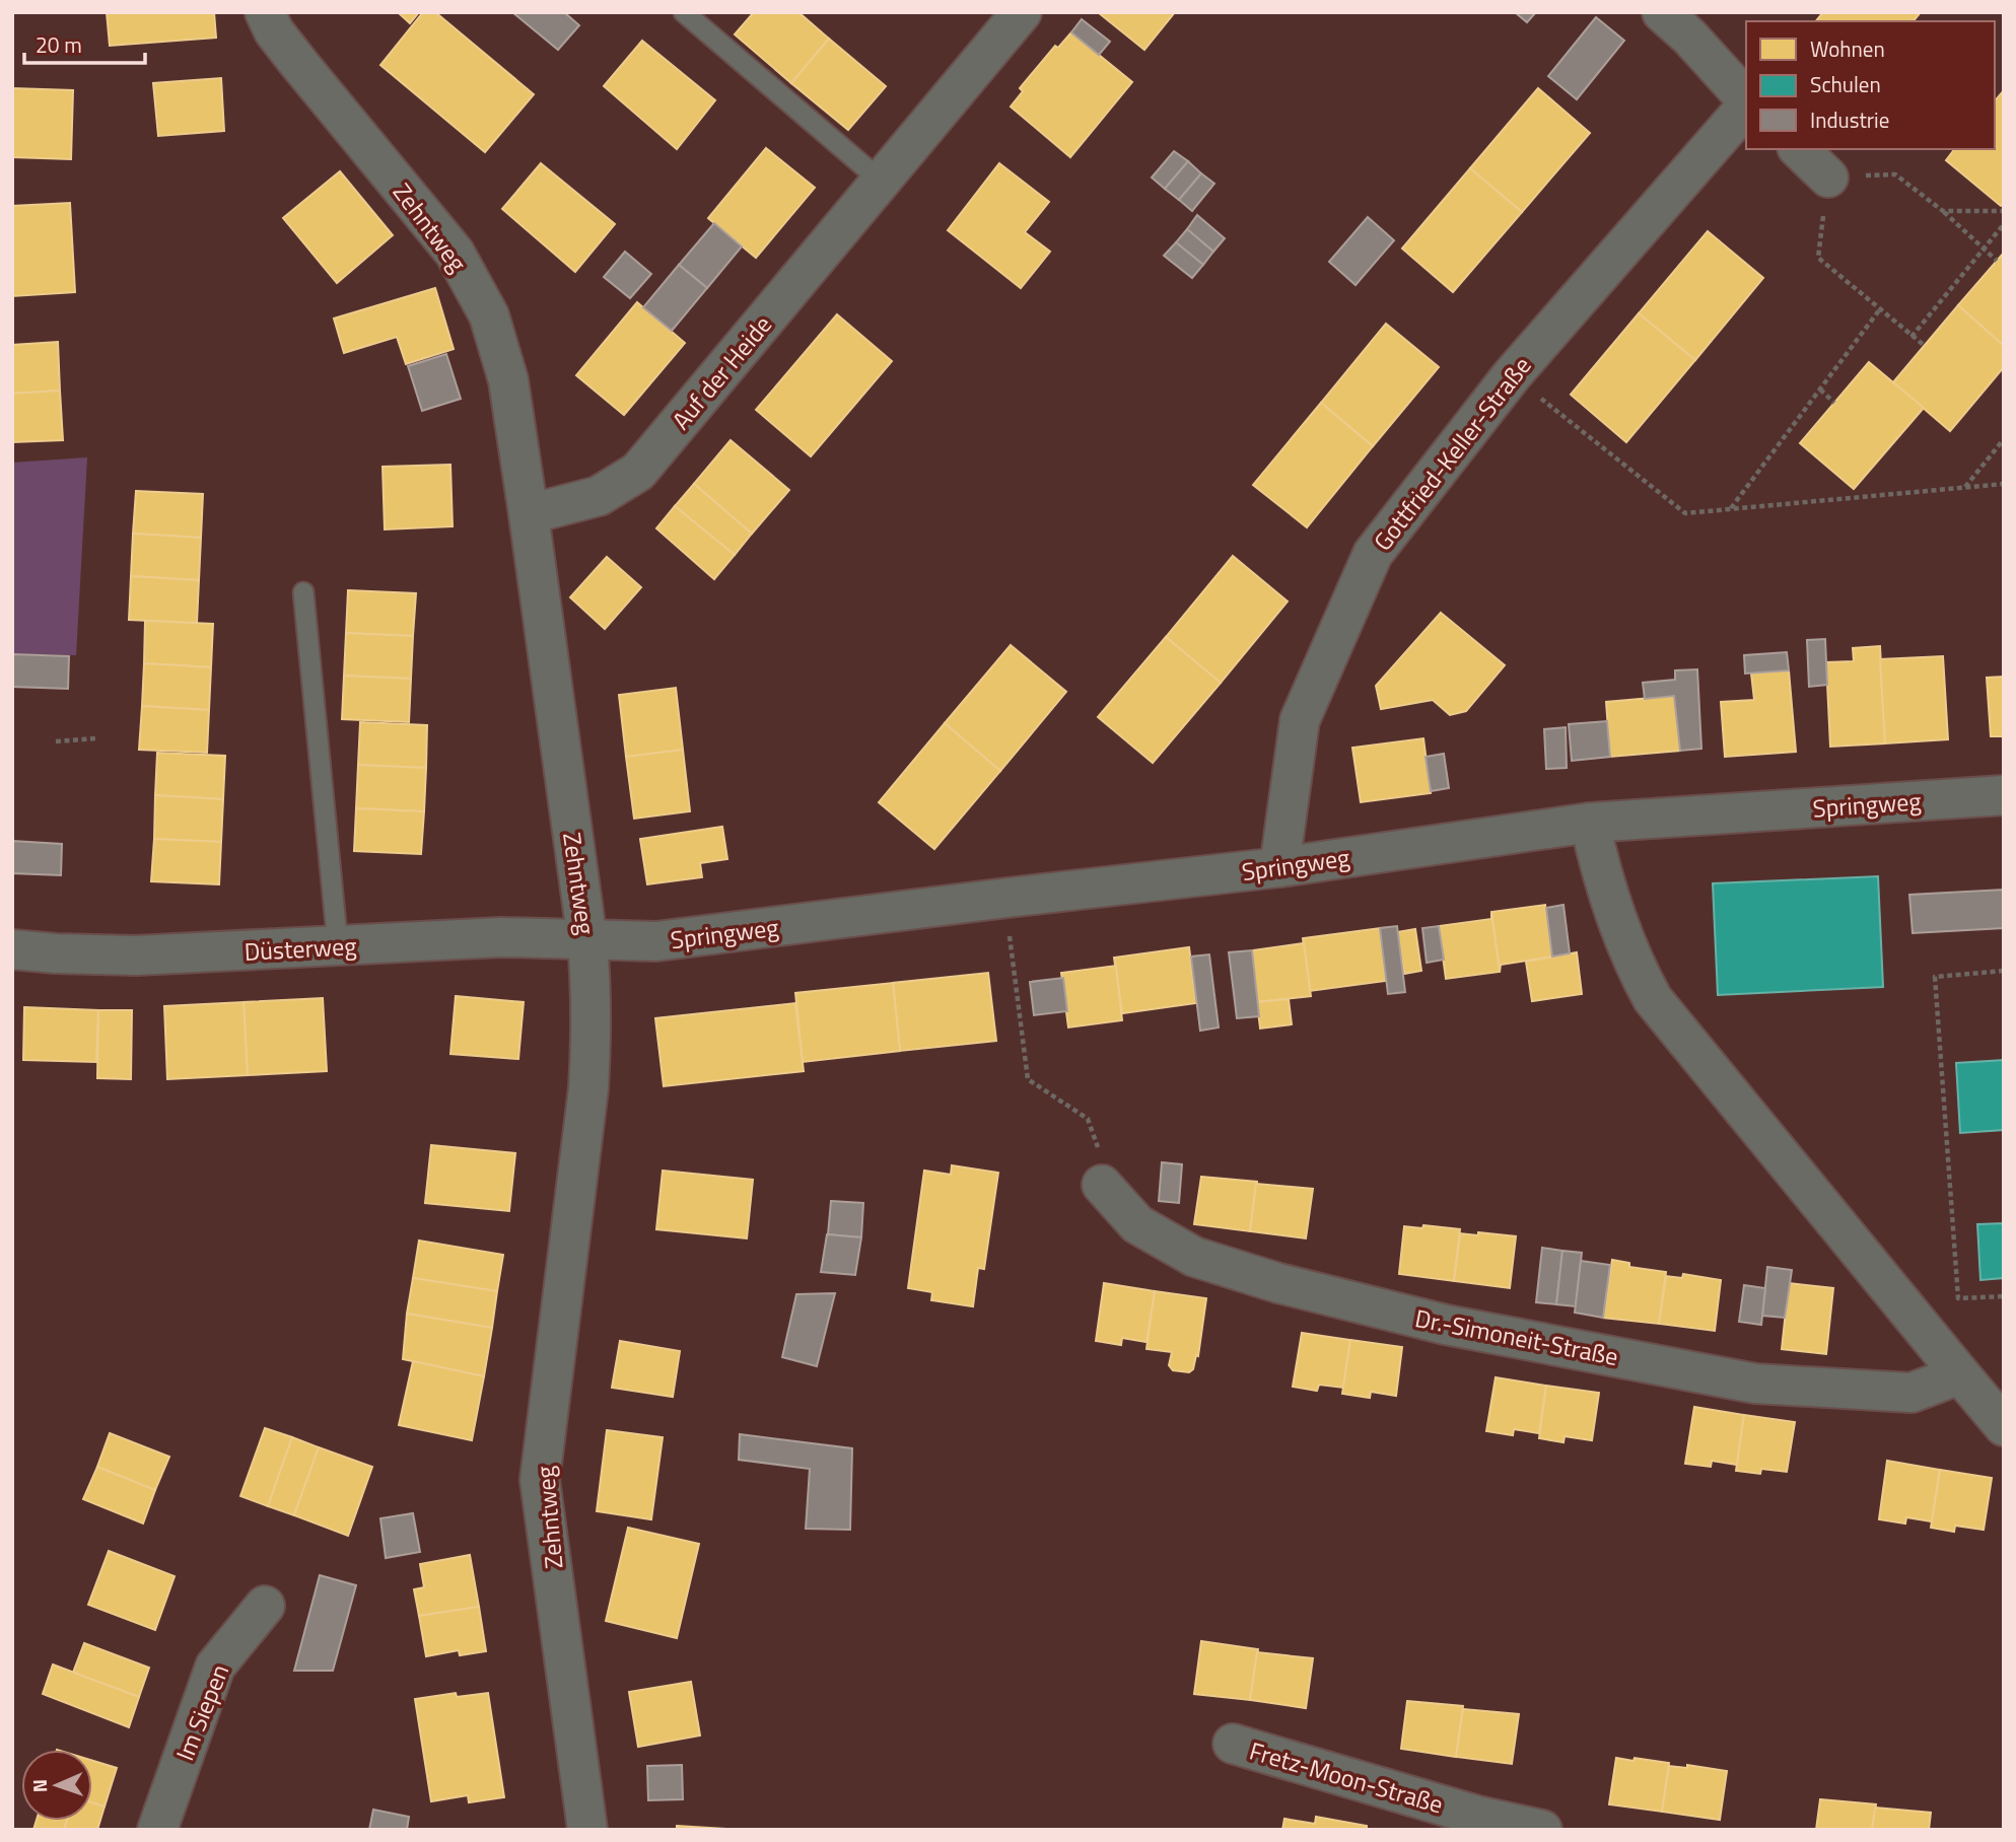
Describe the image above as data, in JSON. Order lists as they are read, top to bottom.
{
  "streets": {
    "street": [
      "Zehntweg",
      "Auf der Heide",
      "Gottfried-Keller-Straße",
      "Springweg",
      "Düsterweg",
      "Dr.-Simoneit-Straße",
      "Im Siepen",
      "Fretz-Moon-Straße"
    ]
  },
  "crossings": [
    ["Zehntweg", "Auf der Heide"],
    ["Zehntweg", "Springweg"],
    ["Zehntweg", "Düsterweg"],
    ["Gottfried-Keller-Straße", "Springweg"],
    ["Springweg", "Düsterweg"]
  ],
  "legend": ["Wohnen", "Schulen", "Industrie"],
  "scale_bar": "20 m",
  "north": "left"
}
